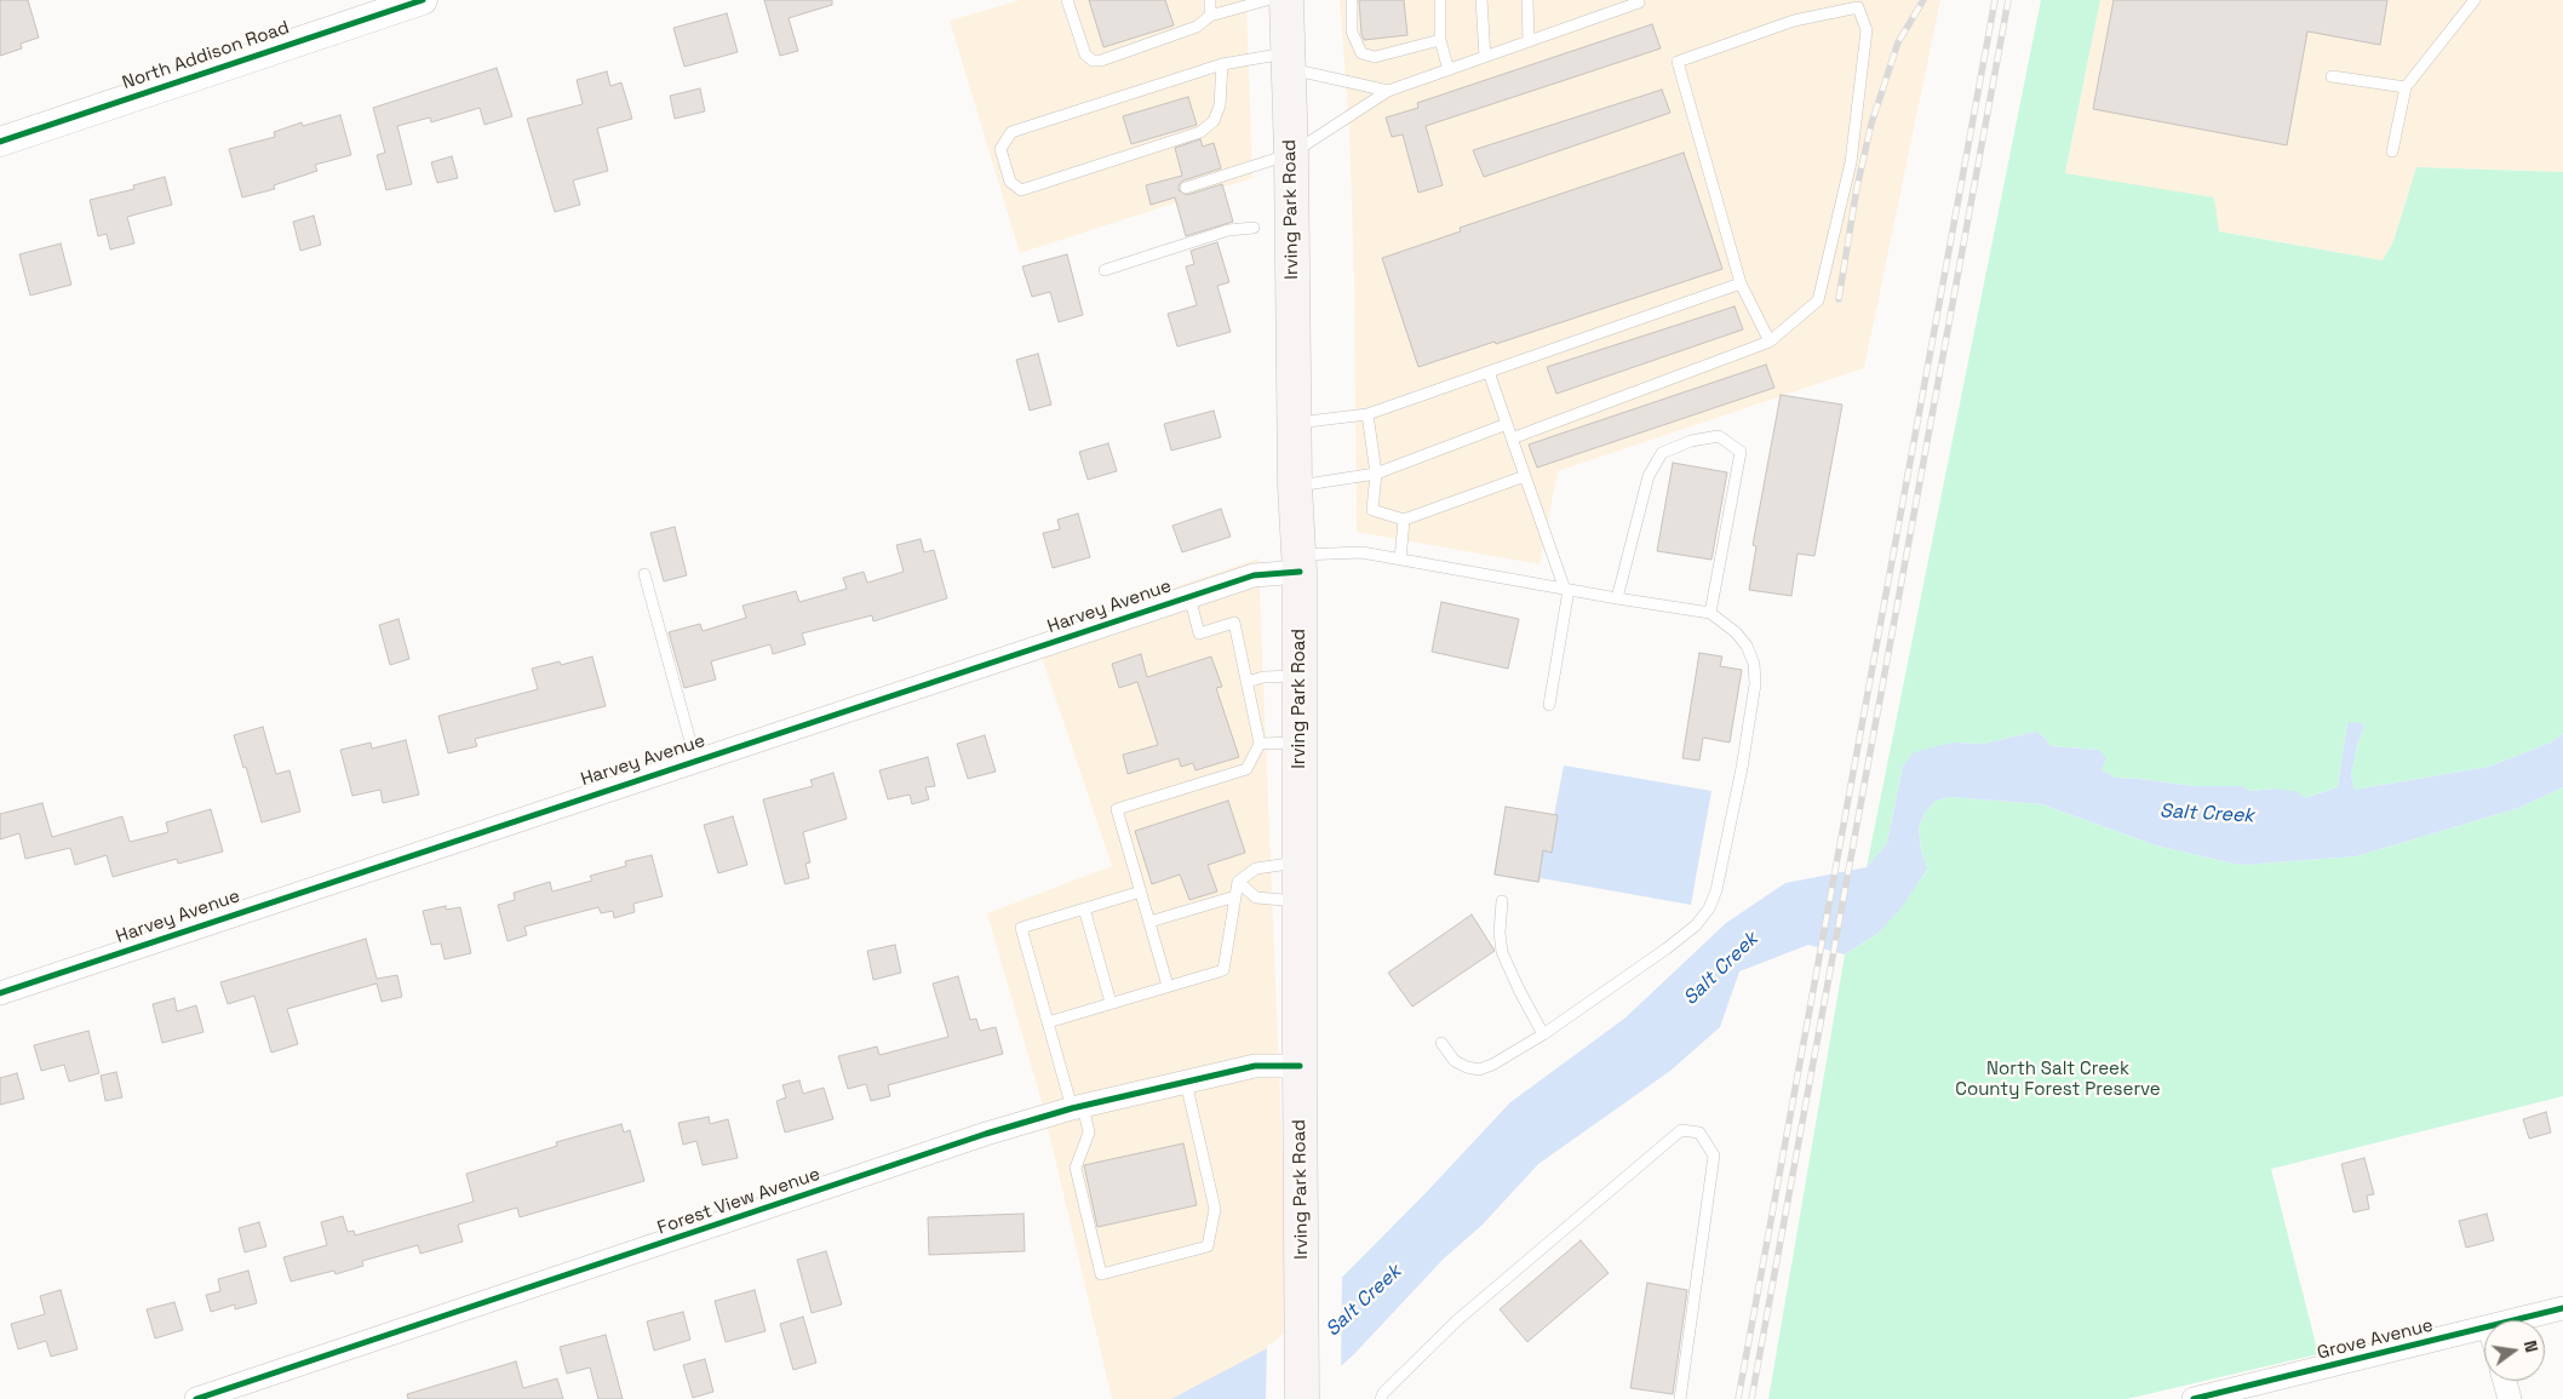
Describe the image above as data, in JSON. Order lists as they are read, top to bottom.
{
  "streets": {
    "main road": ["Irving Park Road"],
    "street": [
      "North Addison Road",
      "Harvey Avenue",
      "Forest View Avenue",
      "Grove Avenue"
    ]
  },
  "crossings": [
    ["Irving Park Road", "Harvey Avenue"],
    ["Irving Park Road", "Forest View Avenue"]
  ],
  "water": ["Salt Creek"],
  "parks": ["North Salt Creek County Forest Preserve"],
  "north": "right"
}
